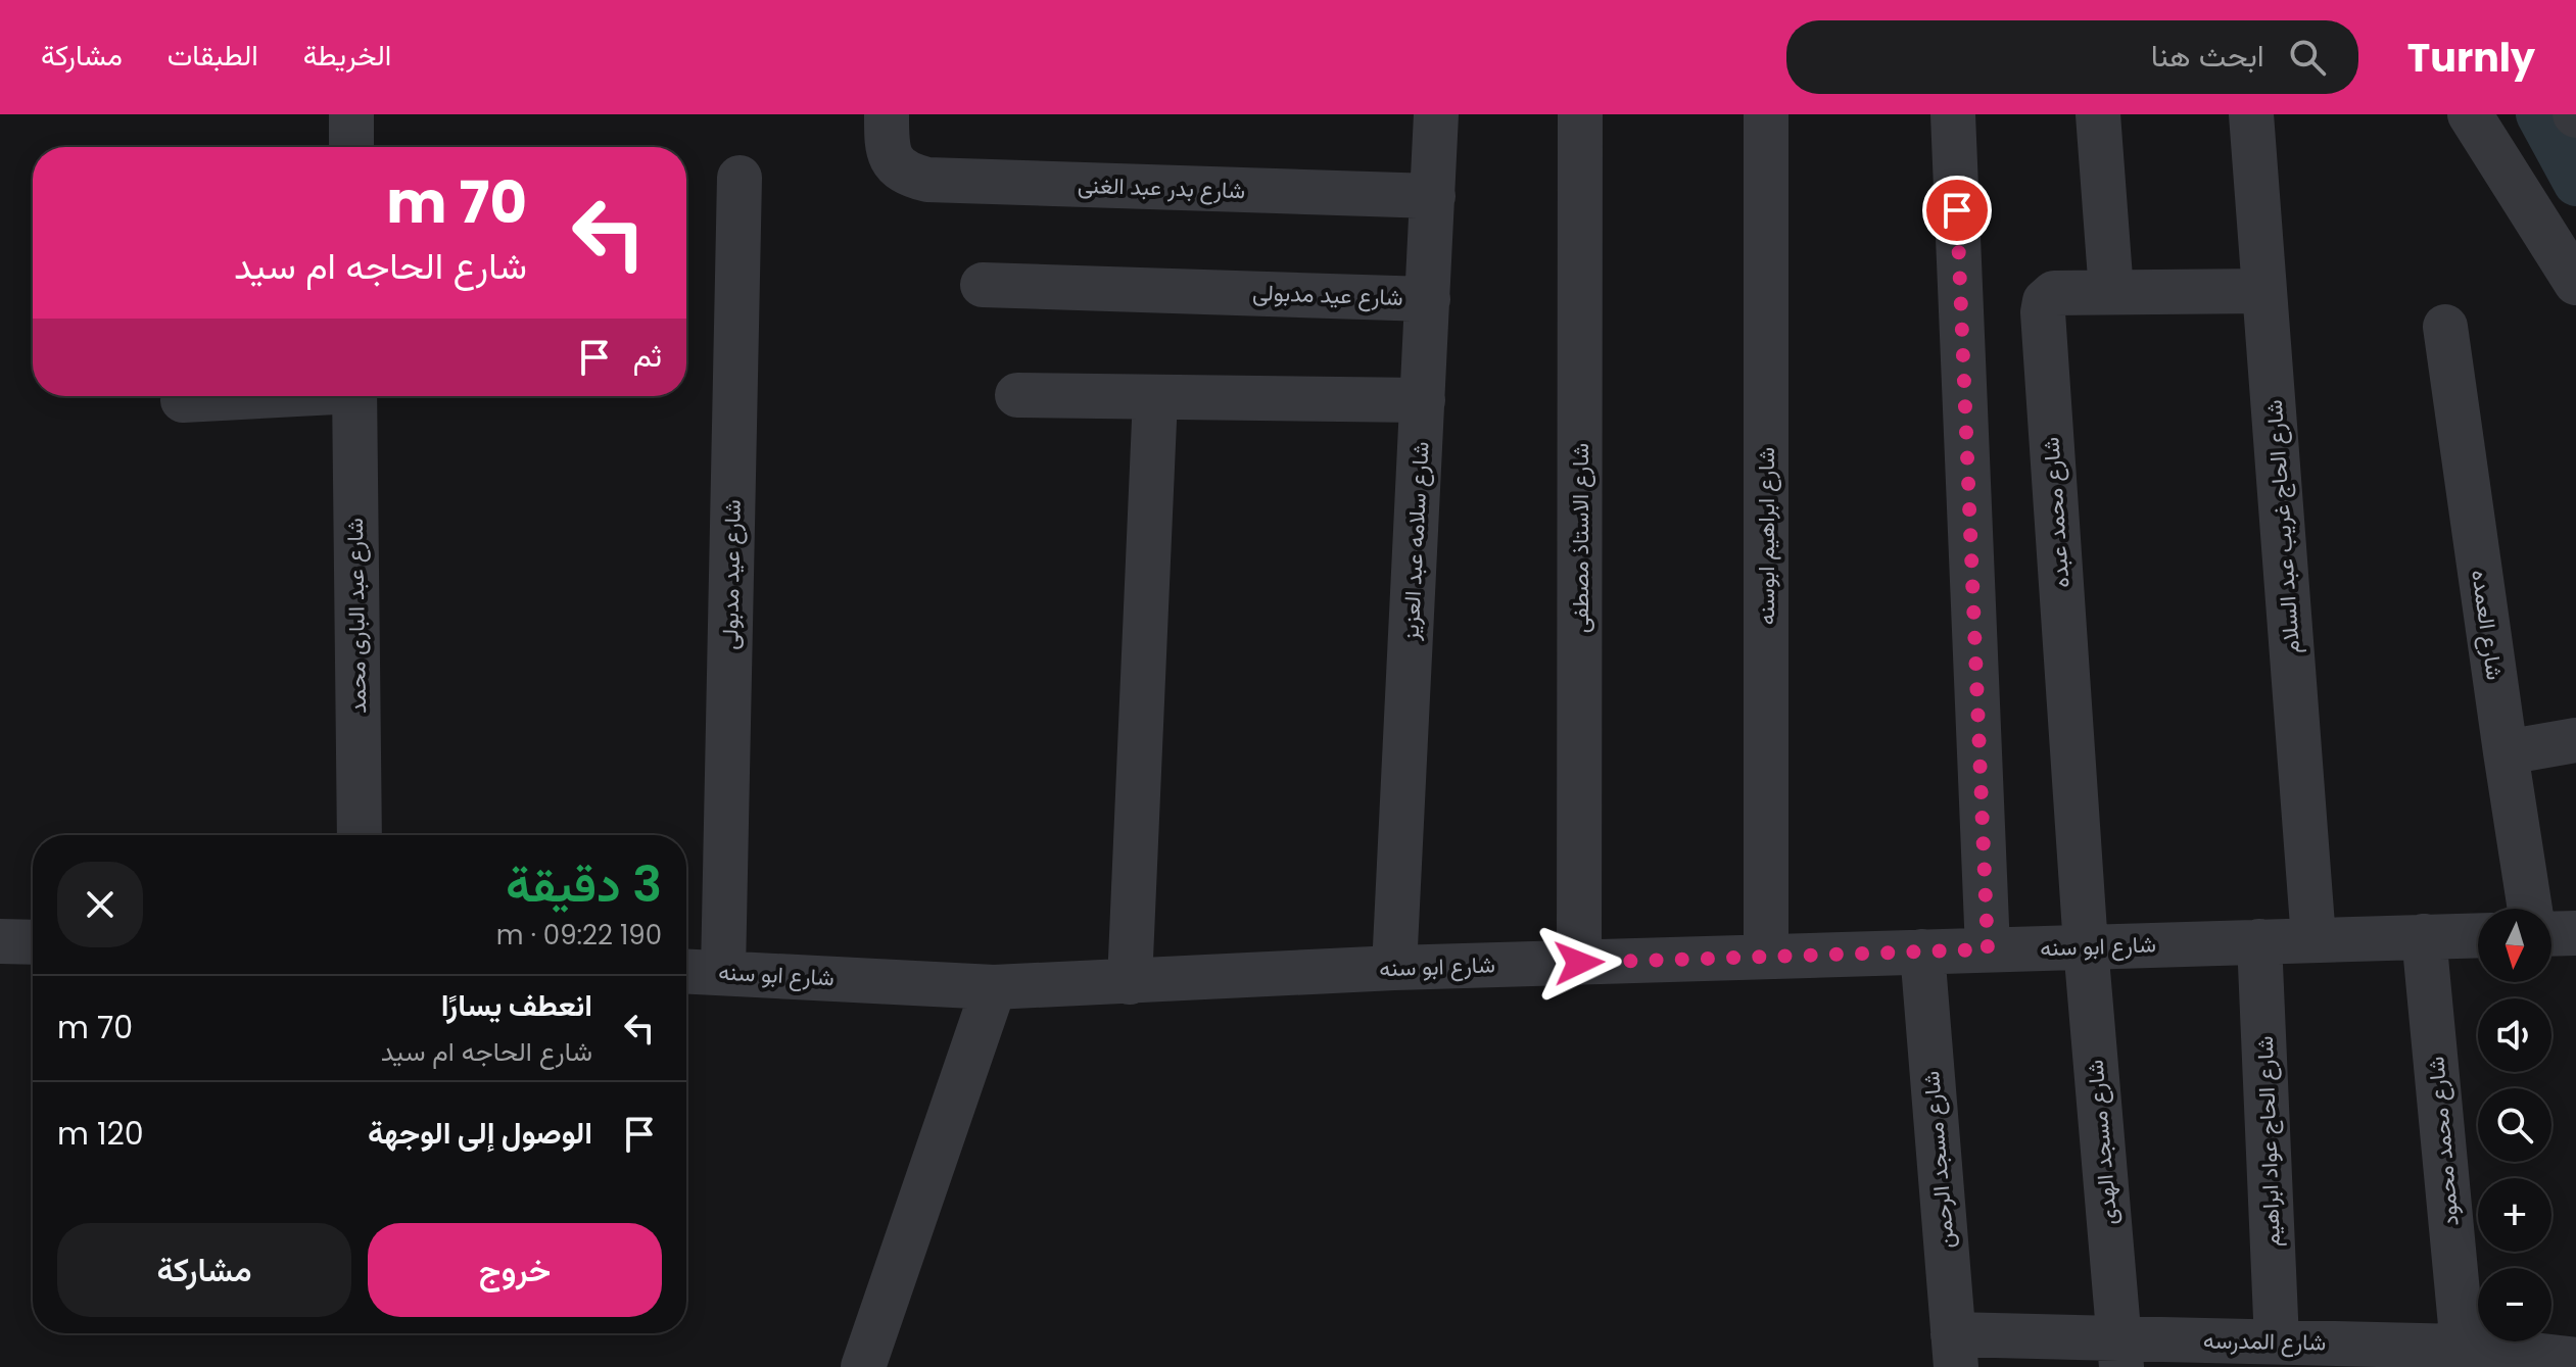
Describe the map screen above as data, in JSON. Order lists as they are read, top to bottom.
{
  "streets": {
    "street": [
      "شارع بدر عبد الغنى",
      "شارع عيد مدبولى",
      "شارع محمد عبده",
      "شارع الحاج غريب عبد السلام",
      "شارع ابراهيم ابوسنه",
      "شارع الاستاذ مصطفى",
      "شارع سلامه عبد العزيز",
      "شارع عبد البارى محمد",
      "شارع العمده",
      "شارع ابو سنه",
      "شارع الحاج عواد ابراهيم",
      "شارع محمد محمود",
      "شارع مسجد الهدى",
      "شارع مسجد الرحمن",
      "شارع المدرسه"
    ]
  },
  "crossings": [
    ["شارع بدر عبد الغنى", "شارع سلامه عبد العزيز"],
    ["شارع عيد مدبولى", "شارع سلامه عبد العزيز"],
    ["شارع عيد مدبولى", "شارع ابو سنه"],
    ["شارع محمد عبده", "شارع الحاج غريب عبد السلام"],
    ["شارع محمد عبده", "شارع ابو سنه"],
    ["شارع محمد عبده", "شارع مسجد الهدى"],
    ["شارع الحاج غريب عبد السلام", "شارع ابو سنه"],
    ["شارع ابراهيم ابوسنه", "شارع ابو سنه"],
    ["شارع الاستاذ مصطفى", "شارع ابو سنه"],
    ["شارع سلامه عبد العزيز", "شارع ابو سنه"],
    ["شارع ابو سنه", "شارع الحاج عواد ابراهيم"],
    ["شارع ابو سنه", "شارع محمد محمود"],
    ["شارع ابو سنه", "شارع مسجد الهدى"],
    ["شارع ابو سنه", "شارع مسجد الرحمن"],
    ["شارع الحاج عواد ابراهيم", "شارع المدرسه"],
    ["شارع محمد محمود", "شارع المدرسه"],
    ["شارع مسجد الهدى", "شارع المدرسه"],
    ["شارع مسجد الرحمن", "شارع المدرسه"]
  ],
  "north": "bottom",
  "page": {
    "header": "Turnly",
    "search": "ابحث هنا",
    "nav": ["الخريطة", "الطبقات", "مشاركة"],
    "turn": ["70 m", "شارع الحاجه ام سيد"],
    "then": "ثم",
    "heading": ["3 دقيقة", "190 m · 09:22"],
    "map_buttons": ["+", "−"],
    "list": [
      {
        "name": "انعطف يسارًا",
        "note": "شارع الحاجه ام سيد",
        "value": "70 m"
      },
      {
        "name": "الوصول إلى الوجهة",
        "value": "120 m"
      }
    ],
    "buttons": ["خروج", "مشاركة"]
  }
}
